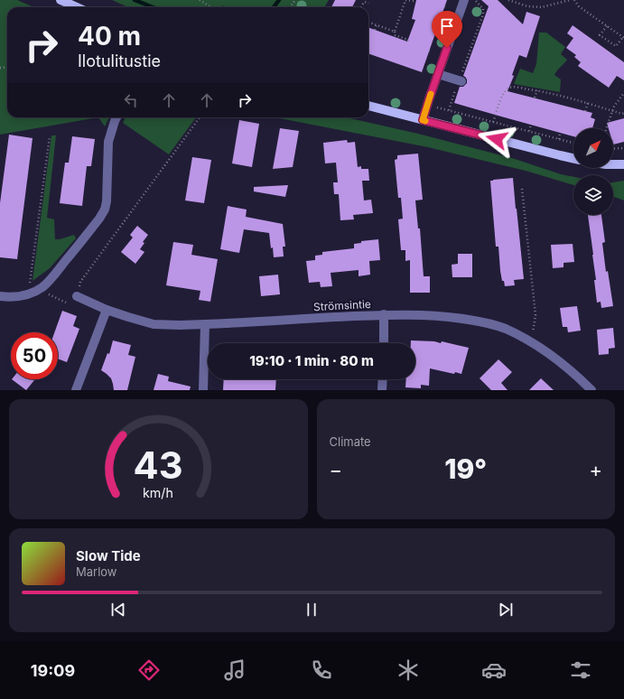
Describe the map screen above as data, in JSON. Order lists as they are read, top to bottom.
{
  "streets": {
    "street": ["Strömsintie"]
  },
  "north": "top right",
  "page": {
    "turn": ["40 m", "Ilotulitustie"],
    "limit": "50",
    "trip": "19:10 · 1 min · 80 m",
    "tile": "Climate",
    "heat": ["−", "19°", "+"],
    "song": ["Slow Tide", "Marlow"],
    "tabs": "19:09",
    "gauge": ["43", "km/h"]
  }
}
